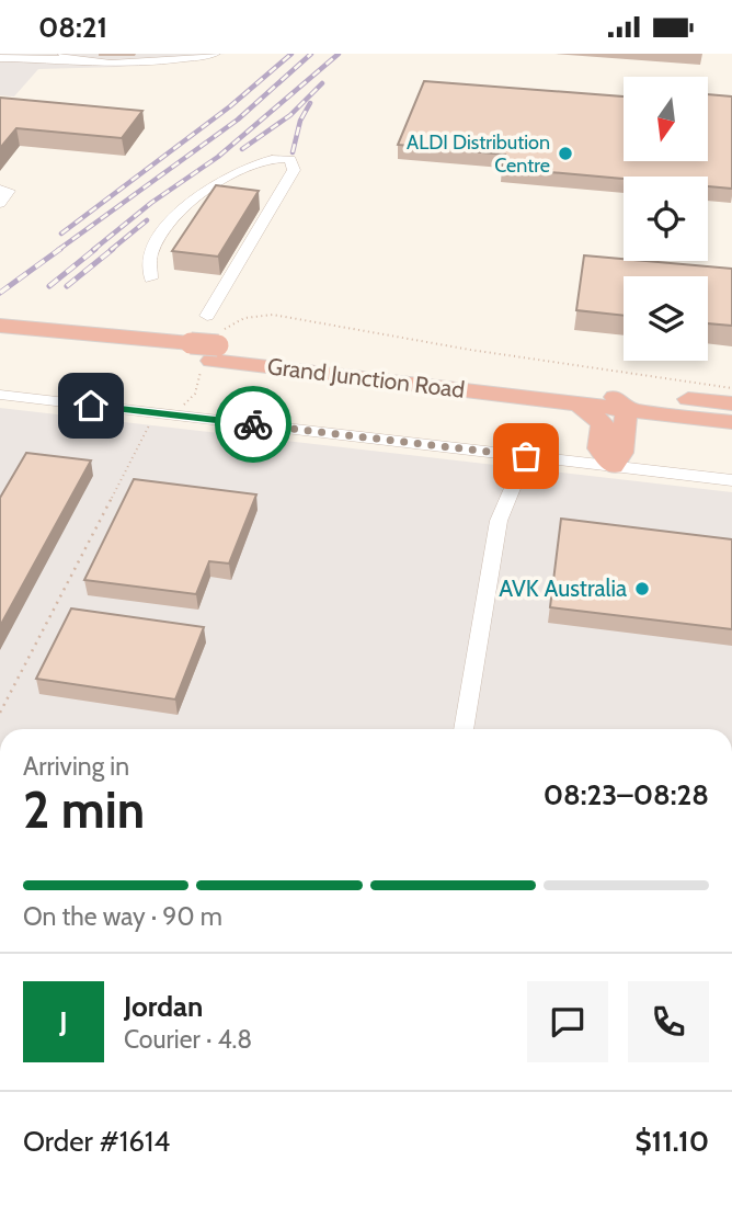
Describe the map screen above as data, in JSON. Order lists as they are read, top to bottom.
{
  "streets": {
    "highway": ["Grand Junction Road"]
  },
  "places": ["ALDI Distribution Centre", "AVK Australia"],
  "north": "bottom",
  "page": {
    "status": "08:21",
    "heading": ["2 min", "Arriving in", "08:23–08:28"],
    "panel": [
      "Jordan",
      "Courier · 4.8",
      "Order #1614",
      "$11.10"
    ],
    "bar": "On the way · 90 m",
    "round": "J"
  }
}
